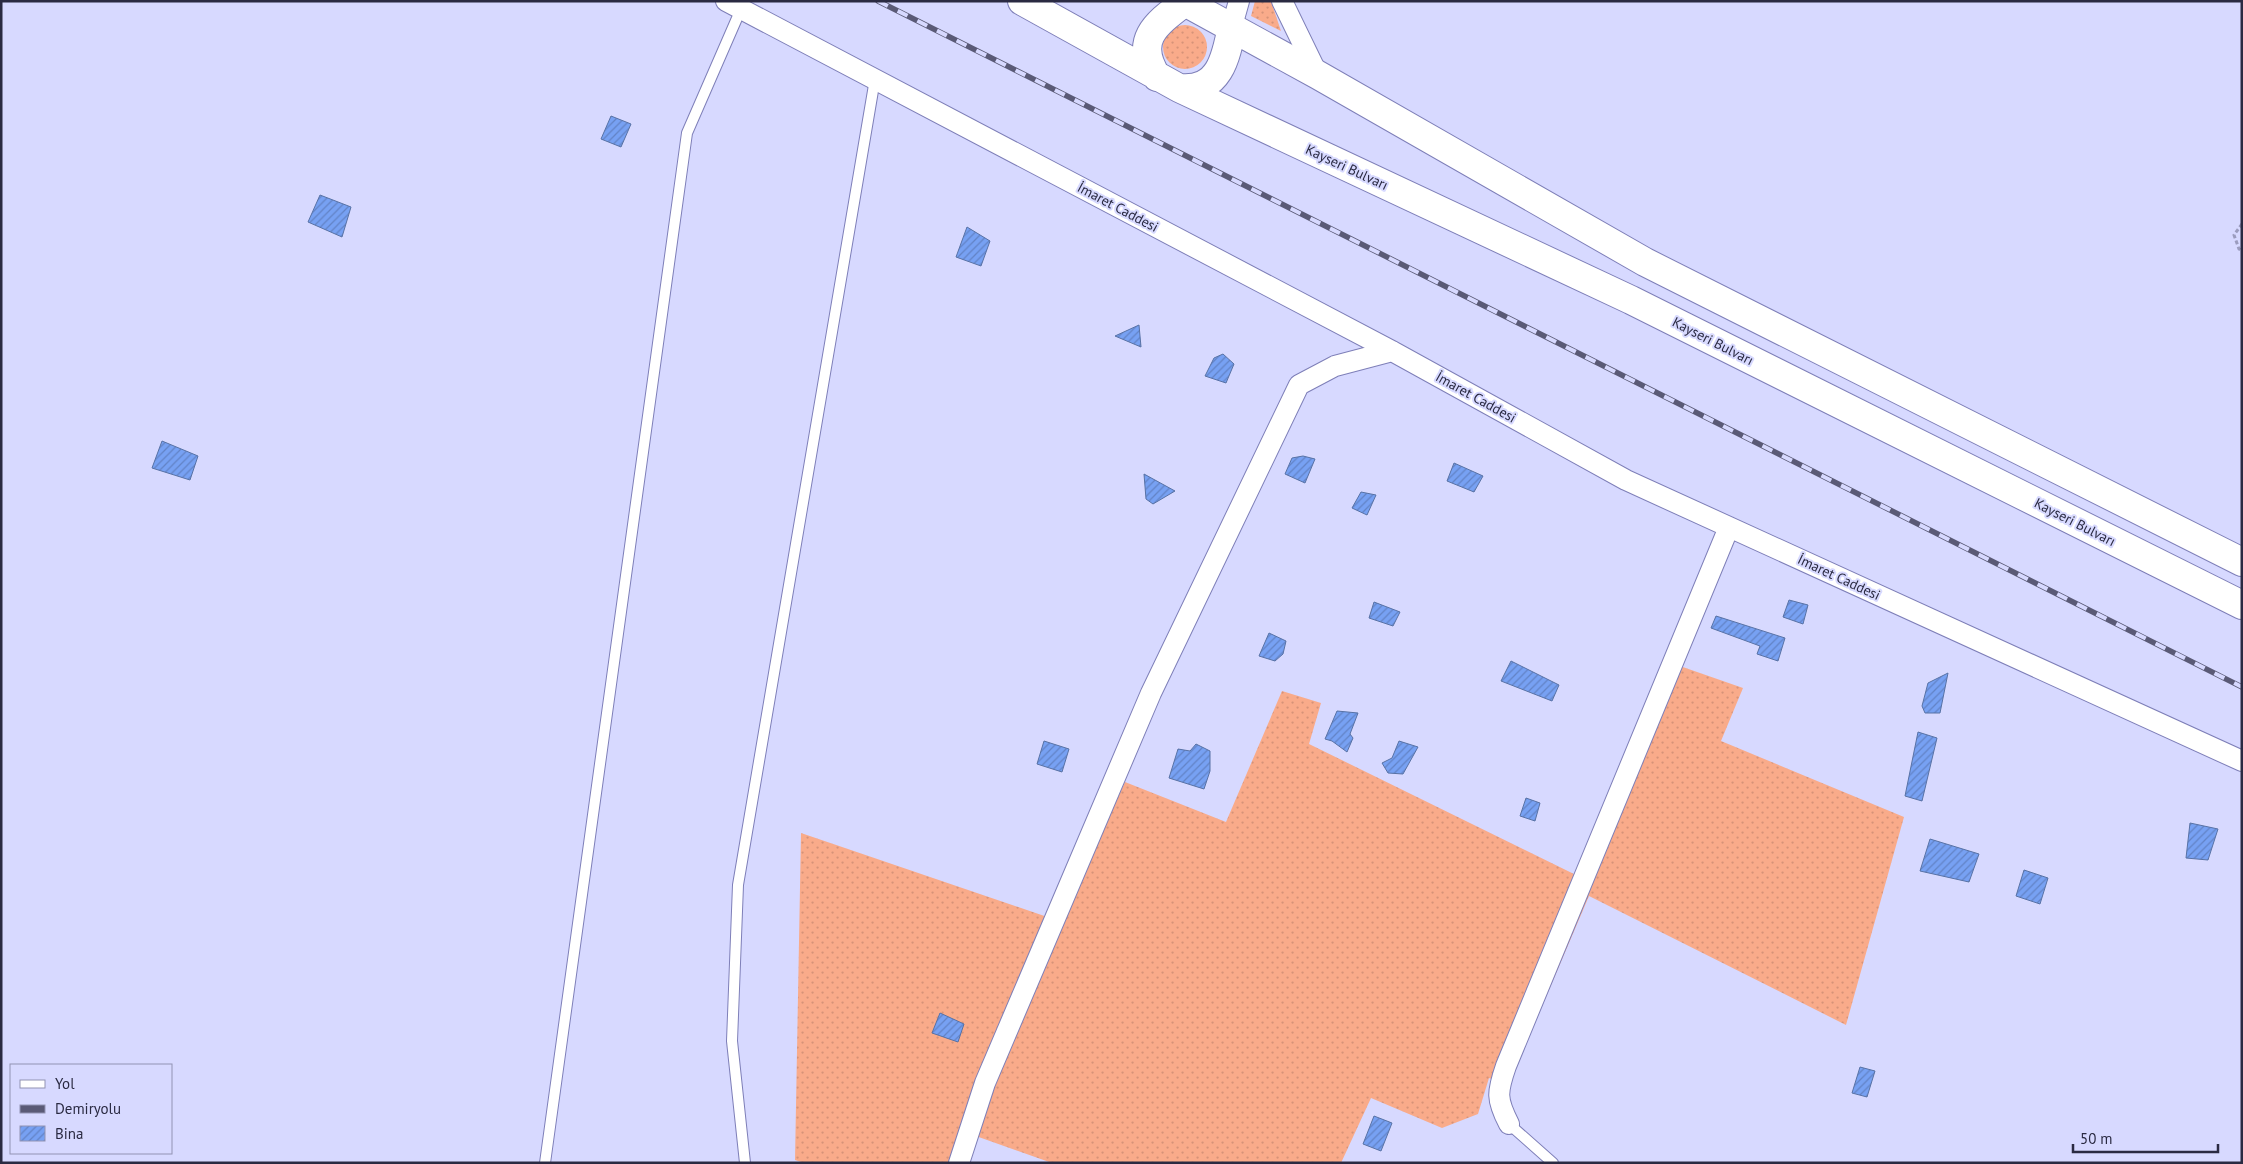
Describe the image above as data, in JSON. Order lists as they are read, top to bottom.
{
  "streets": {
    "highway": ["Kayseri Bulvarı"],
    "street": ["İmaret Caddesi"]
  },
  "legend": ["Yol", "Demiryolu", "Bina"],
  "scale_bar": "50 m"
}
